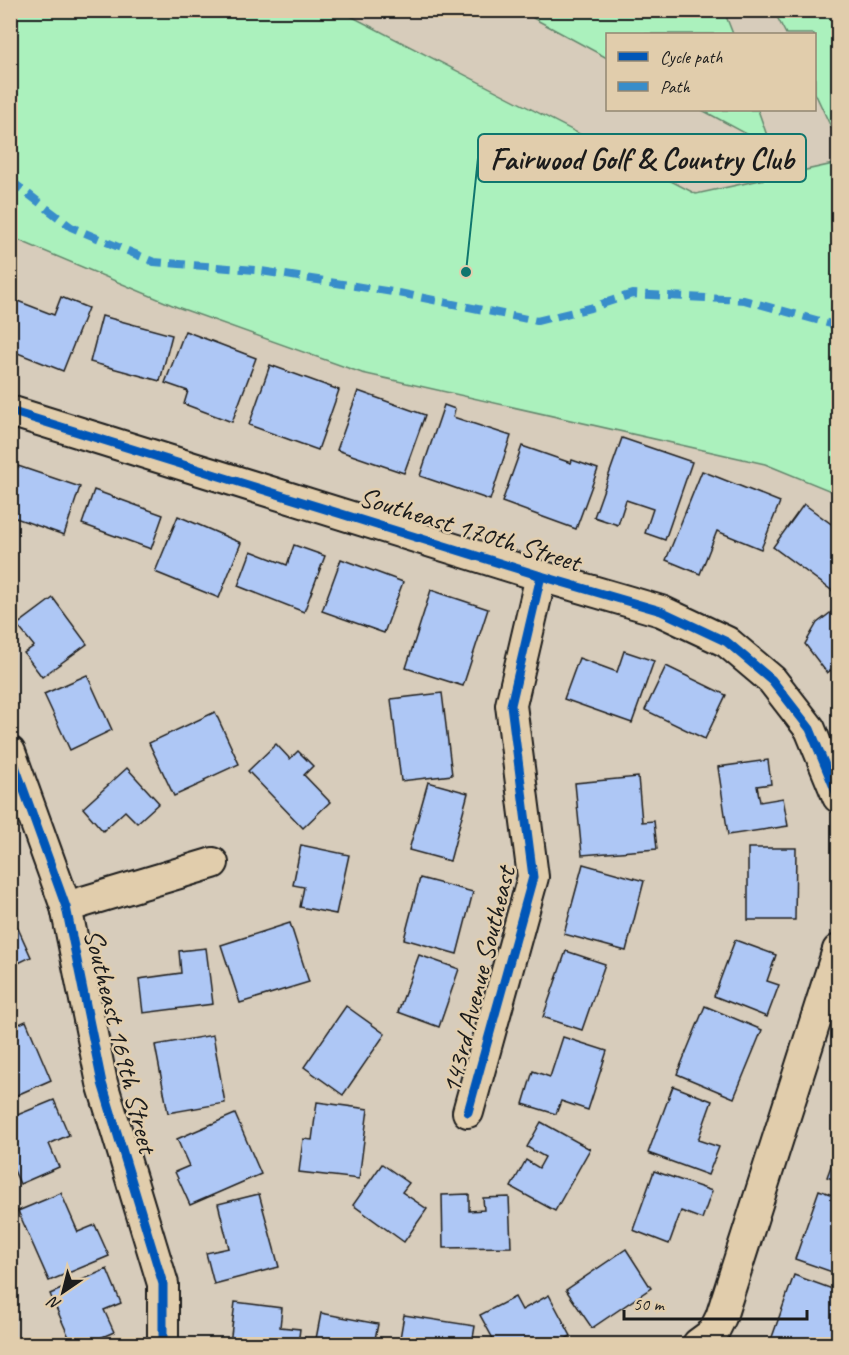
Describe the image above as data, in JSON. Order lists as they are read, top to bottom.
{
  "streets": {
    "street": ["Southeast 170th Street", "143rd Avenue Southeast", "Southeast 169th Street"]
  },
  "crossings": [
    ["Southeast 170th Street", "143rd Avenue Southeast"]
  ],
  "places": ["Fairwood Golf & Country Club"],
  "legend": ["Cycle path", "Path"],
  "scale_bar": "50 m",
  "north": "bottom left"
}
